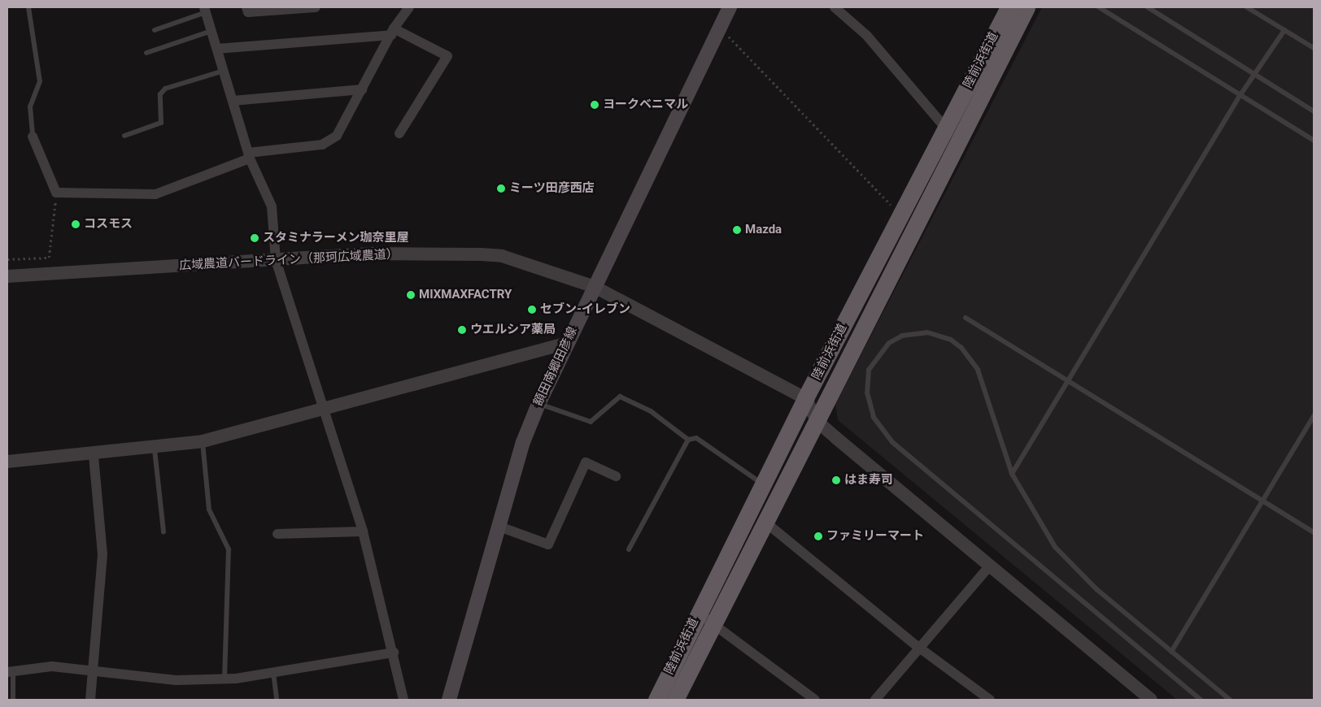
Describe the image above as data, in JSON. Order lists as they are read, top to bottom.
{
  "streets": {
    "highway": ["陸前浜街道"],
    "main road": ["額田南郷田彦線"],
    "street": ["広域農道バードライン（那珂広域農道）"]
  },
  "crossings": [
    ["陸前浜街道", "広域農道バードライン（那珂広域農道）"],
    ["広域農道バードライン（那珂広域農道）", "額田南郷田彦線"]
  ],
  "places": [
    "ヨークベニマル",
    "ミーツ田彦西店",
    "コスモス",
    "Mazda",
    "スタミナラーメン珈奈里屋",
    "MIXMAXFACTRY",
    "セブン-イレブン",
    "ウエルシア薬局",
    "はま寿司",
    "ファミリーマート"
  ]
}
